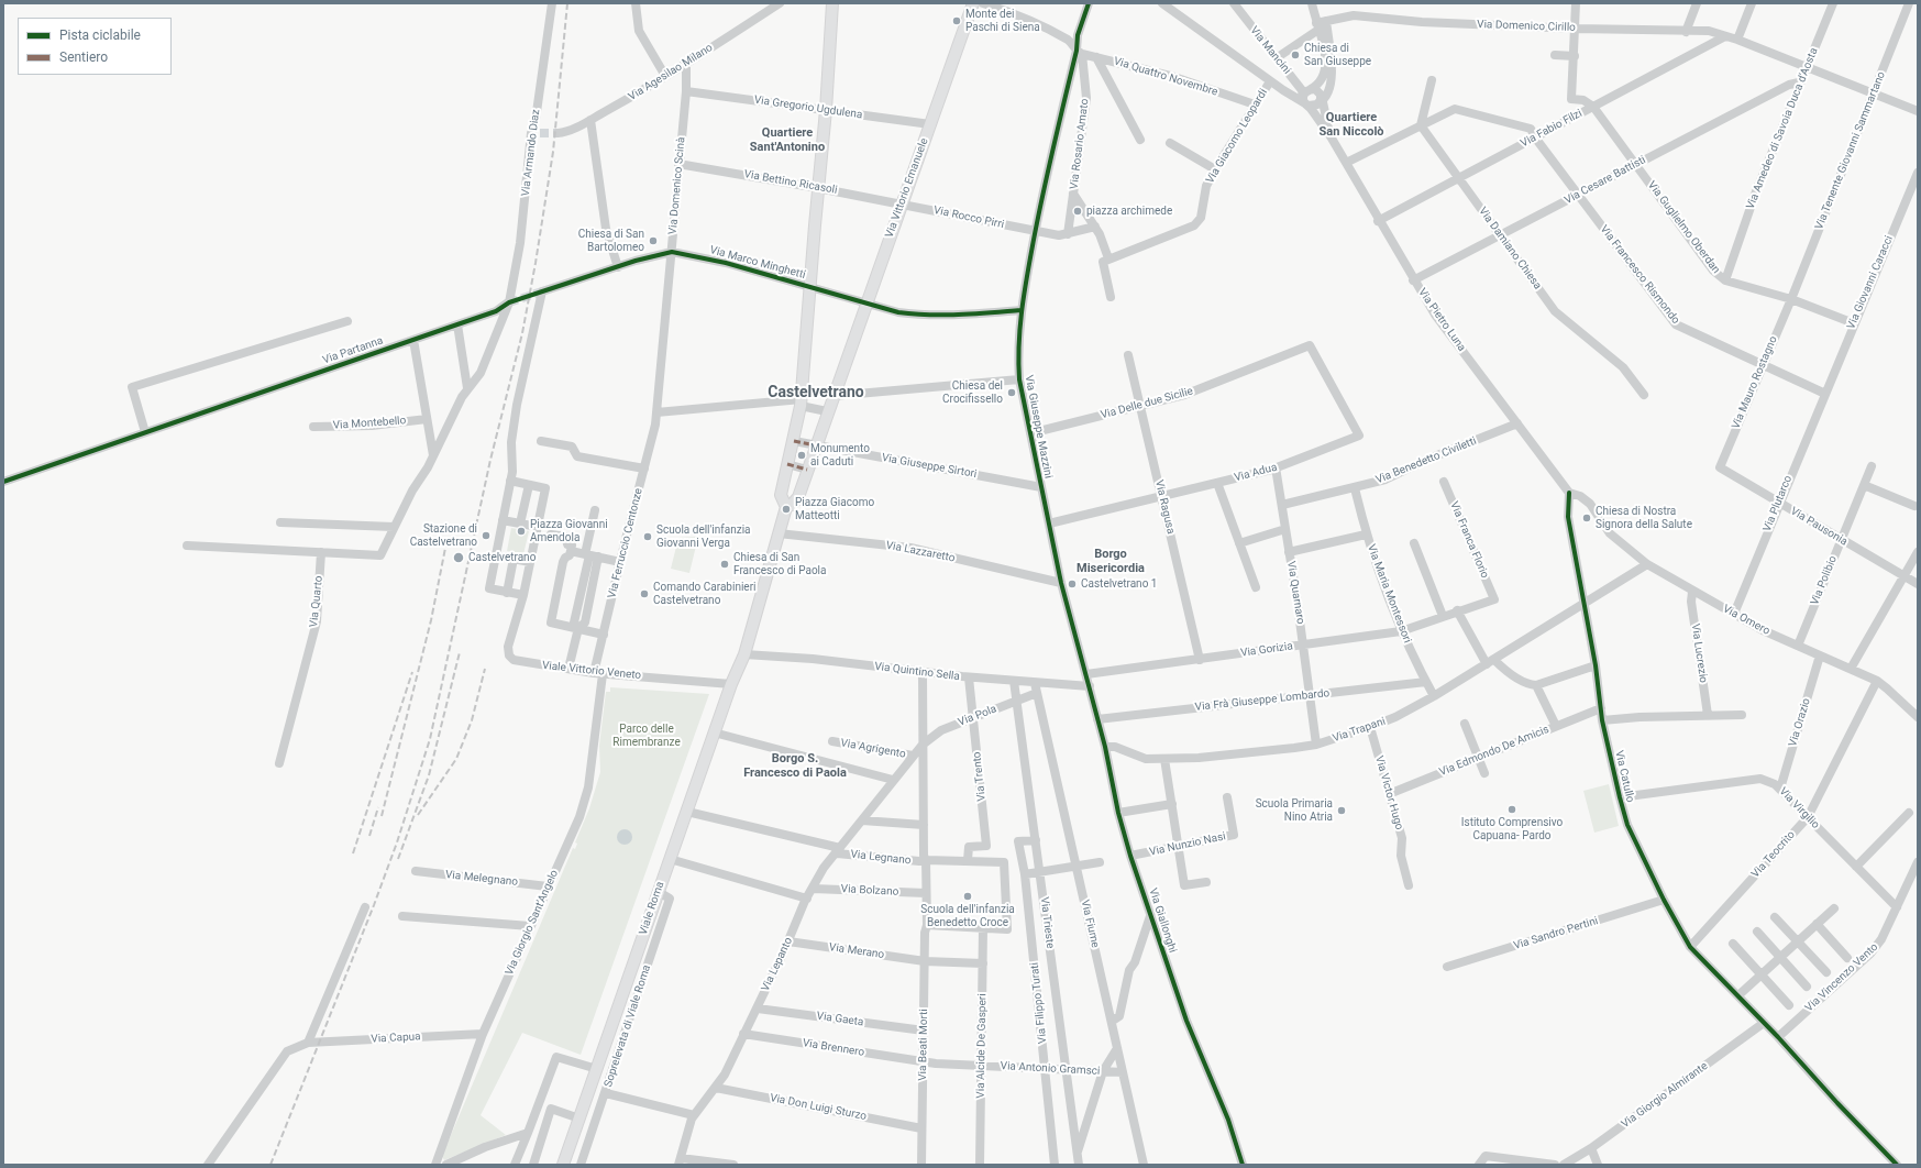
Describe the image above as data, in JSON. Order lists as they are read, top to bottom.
{
  "streets": {
    "main road": ["Via Vittorio Emanuele", "Viale Roma"],
    "street": [
      "Via Domenico Cirillo",
      "Via Mancini",
      "Via Agesilao Milano",
      "Via Quattro Novembre",
      "Via Gregorio Ugdulena",
      "Via Fabio Filzi",
      "Via Amedeo di Savoia Duca d'Aosta",
      "Via Giacomo Leopardi",
      "Via Rosario Amato",
      "Via Tenente Giovanni Sammartano",
      "Via Armando Diaz",
      "Via Cesare Battisti",
      "Via Bettino Ricasoli",
      "Via Domenico Scinà",
      "Via Rocco Pirri",
      "Via Guglielmo Oberdan",
      "Via Damiano Chiesa",
      "Via Marco Minghetti",
      "Via Francesco Rismondo",
      "Via Giovanni Caracci",
      "Via Pietro Luna",
      "Via Partanna",
      "Via Mauro Rostagno",
      "Via Delle due Sicilie",
      "Via Montebello",
      "Via Giuseppe Mazzini",
      "Via Benedetto Civiletti",
      "Via Giuseppe Sirtori",
      "Via Adua",
      "Via Plutarco",
      "Via Ragusa",
      "Via Pausonia",
      "Via Franca Florio",
      "Via Ferruccio Centonze",
      "Via Lazzaretto",
      "Via Polibio",
      "Via Quarnaro",
      "Via Maria Montessori",
      "Via Quarto",
      "Via Omero",
      "Via Gorizia",
      "Via Lucrezio",
      "Viale Vittorio Veneto",
      "Via Quintino Sella",
      "Via Frà Giuseppe Lombardo",
      "Via Pola",
      "Via Orazio",
      "Via Trapani",
      "Via Agrigento",
      "Via Edmondo De Amicis",
      "Via Trento",
      "Via Catullo",
      "Via Victor Hugo",
      "Via Virgilio",
      "Via Nunzio Nasi",
      "Via Teocrito",
      "Via Legnano",
      "Via Melegnano",
      "Via Bolzano",
      "Via Giallonghi",
      "Via Giorgio Sant'Angelo",
      "Via Trieste",
      "Via Fiume",
      "Via Sandro Pertini",
      "Via Merano",
      "Via Lepanto",
      "Via Vincenzo Vento",
      "Via Filippo Turati",
      "Via Gaeta",
      "Soprelevata di Viale Roma",
      "Via Capua",
      "Via Beati Morti",
      "Via Alcide De Gasperi",
      "Via Brennero",
      "Via Antonio Gramsci",
      "Via Giorgio Almirante",
      "Via Don Luigi Sturzo"
    ]
  },
  "crossings": [
    ["Via Domenico Cirillo", "Via Fabio Filzi"],
    ["Via Domenico Cirillo", "Via Amedeo di Savoia Duca d'Aosta"],
    ["Via Domenico Cirillo", "Via Tenente Giovanni Sammartano"],
    ["Via Mancini", "Via Pietro Luna"],
    ["Via Agesilao Milano", "Via Domenico Scinà"],
    ["Via Quattro Novembre", "Via Giacomo Leopardi"],
    ["Via Quattro Novembre", "Via Rosario Amato"],
    ["Via Quattro Novembre", "Via Giuseppe Mazzini"],
    ["Via Gregorio Ugdulena", "Via Domenico Scinà"],
    ["Via Gregorio Ugdulena", "Via Vittorio Emanuele"],
    ["Via Fabio Filzi", "Via Guglielmo Oberdan"],
    ["Via Fabio Filzi", "Via Damiano Chiesa"],
    ["Via Fabio Filzi", "Via Francesco Rismondo"],
    ["Via Fabio Filzi", "Via Pietro Luna"],
    ["Via Amedeo di Savoia Duca d'Aosta", "Via Cesare Battisti"],
    ["Via Amedeo di Savoia Duca d'Aosta", "Via Guglielmo Oberdan"],
    ["Via Rosario Amato", "Via Rocco Pirri"],
    ["Via Rosario Amato", "Via Giuseppe Mazzini"],
    ["Via Tenente Giovanni Sammartano", "Via Guglielmo Oberdan"],
    ["Via Tenente Giovanni Sammartano", "Via Mauro Rostagno"],
    ["Via Armando Diaz", "Via Partanna"],
    ["Via Cesare Battisti", "Via Guglielmo Oberdan"],
    ["Via Cesare Battisti", "Via Damiano Chiesa"],
    ["Via Cesare Battisti", "Via Francesco Rismondo"],
    ["Via Cesare Battisti", "Via Pietro Luna"],
    ["Via Bettino Ricasoli", "Via Domenico Scinà"],
    ["Via Bettino Ricasoli", "Via Vittorio Emanuele"],
    ["Via Bettino Ricasoli", "Via Rocco Pirri"],
    ["Via Domenico Scinà", "Via Marco Minghetti"],
    ["Via Domenico Scinà", "Via Ferruccio Centonze"],
    ["Via Vittorio Emanuele", "Via Rocco Pirri"],
    ["Via Vittorio Emanuele", "Via Marco Minghetti"],
    ["Via Rocco Pirri", "Via Giuseppe Mazzini"],
    ["Via Guglielmo Oberdan", "Via Giovanni Caracci"],
    ["Via Guglielmo Oberdan", "Via Mauro Rostagno"],
    ["Via Damiano Chiesa", "Via Francesco Rismondo"],
    ["Via Marco Minghetti", "Via Giuseppe Mazzini"],
    ["Via Francesco Rismondo", "Via Giovanni Caracci"],
    ["Via Francesco Rismondo", "Via Pietro Luna"],
    ["Via Francesco Rismondo", "Via Mauro Rostagno"],
    ["Via Francesco Rismondo", "Via Plutarco"],
    ["Via Giovanni Caracci", "Via Plutarco"],
    ["Via Pietro Luna", "Via Benedetto Civiletti"],
    ["Via Pietro Luna", "Via Omero"],
    ["Via Pietro Luna", "Via Catullo"],
    ["Via Mauro Rostagno", "Via Pausonia"],
    ["Via Delle due Sicilie", "Via Giuseppe Mazzini"],
    ["Via Delle due Sicilie", "Via Adua"],
    ["Via Delle due Sicilie", "Via Ragusa"],
    ["Via Giuseppe Mazzini", "Via Giuseppe Sirtori"],
    ["Via Giuseppe Mazzini", "Via Adua"],
    ["Via Giuseppe Mazzini", "Via Lazzaretto"],
    ["Via Giuseppe Mazzini", "Via Gorizia"],
    ["Via Giuseppe Mazzini", "Via Giallonghi"],
    ["Via Benedetto Civiletti", "Via Quarnaro"],
    ["Via Benedetto Civiletti", "Via Maria Montessori"],
    ["Via Adua", "Via Ragusa"],
    ["Via Adua", "Via Quarnaro"],
    ["Via Plutarco", "Via Pausonia"],
    ["Via Plutarco", "Via Omero"],
    ["Via Ragusa", "Via Gorizia"],
    ["Via Pausonia", "Via Polibio"],
    ["Via Franca Florio", "Via Gorizia"],
    ["Via Ferruccio Centonze", "Viale Vittorio Veneto"],
    ["Via Ferruccio Centonze", "Via Giorgio Sant'Angelo"],
    ["Via Polibio", "Via Omero"],
    ["Via Quarnaro", "Via Gorizia"],
    ["Via Quarnaro", "Via Frà Giuseppe Lombardo"],
    ["Via Quarnaro", "Via Trapani"],
    ["Via Maria Montessori", "Via Gorizia"],
    ["Via Maria Montessori", "Via Frà Giuseppe Lombardo"],
    ["Via Maria Montessori", "Via Trapani"],
    ["Via Omero", "Via Lucrezio"],
    ["Via Omero", "Via Orazio"],
    ["Via Omero", "Via Trapani"],
    ["Via Omero", "Via Catullo"],
    ["Via Omero", "Via Teocrito"],
    ["Via Gorizia", "Via Giallonghi"],
    ["Viale Vittorio Veneto", "Viale Roma"],
    ["Viale Vittorio Veneto", "Via Giorgio Sant'Angelo"],
    ["Via Quintino Sella", "Via Trento"],
    ["Via Quintino Sella", "Viale Roma"],
    ["Via Quintino Sella", "Via Giallonghi"],
    ["Via Quintino Sella", "Via Trieste"],
    ["Via Quintino Sella", "Via Fiume"],
    ["Via Frà Giuseppe Lombardo", "Via Giallonghi"],
    ["Via Pola", "Via Trento"],
    ["Via Pola", "Via Trieste"],
    ["Via Pola", "Via Fiume"],
    ["Via Pola", "Via Lepanto"],
    ["Via Orazio", "Via Virgilio"],
    ["Via Trapani", "Via Catullo"],
    ["Via Trapani", "Via Victor Hugo"],
    ["Via Trapani", "Via Giallonghi"],
    ["Via Agrigento", "Via Lepanto"],
    ["Via Edmondo De Amicis", "Via Catullo"],
    ["Via Edmondo De Amicis", "Via Victor Hugo"],
    ["Via Trento", "Via Legnano"],
    ["Via Catullo", "Via Virgilio"],
    ["Via Catullo", "Via Teocrito"],
    ["Via Catullo", "Via Sandro Pertini"],
    ["Via Catullo", "Via Vincenzo Vento"],
    ["Via Catullo", "Via Giorgio Almirante"],
    ["Via Virgilio", "Via Teocrito"],
    ["Via Virgilio", "Via Vincenzo Vento"],
    ["Via Nunzio Nasi", "Via Giallonghi"],
    ["Via Legnano", "Viale Roma"],
    ["Via Legnano", "Via Lepanto"],
    ["Via Legnano", "Via Beati Morti"],
    ["Via Legnano", "Via Alcide De Gasperi"],
    ["Via Melegnano", "Via Giorgio Sant'Angelo"],
    ["Via Bolzano", "Via Lepanto"],
    ["Via Bolzano", "Via Beati Morti"],
    ["Viale Roma", "Soprelevata di Viale Roma"],
    ["Via Giorgio Sant'Angelo", "Via Capua"],
    ["Via Trieste", "Via Filippo Turati"],
    ["Via Trieste", "Via Antonio Gramsci"],
    ["Via Fiume", "Via Antonio Gramsci"],
    ["Via Merano", "Via Lepanto"],
    ["Via Merano", "Via Beati Morti"],
    ["Via Merano", "Via Alcide De Gasperi"],
    ["Via Lepanto", "Via Gaeta"],
    ["Via Lepanto", "Via Brennero"],
    ["Via Lepanto", "Via Don Luigi Sturzo"],
    ["Via Filippo Turati", "Via Antonio Gramsci"],
    ["Via Gaeta", "Via Beati Morti"],
    ["Via Beati Morti", "Via Brennero"],
    ["Via Beati Morti", "Via Antonio Gramsci"],
    ["Via Beati Morti", "Via Don Luigi Sturzo"],
    ["Via Alcide De Gasperi", "Via Antonio Gramsci"],
    ["Via Brennero", "Via Antonio Gramsci"]
  ],
  "districts": [
    "Quartiere San Niccolò",
    "Quartiere Sant'Antonino",
    "Castelvetrano",
    "Borgo Misericordia",
    "Borgo S. Francesco di Paola"
  ],
  "parks": ["Parco delle Rimembranze"],
  "places": [
    "Monte dei Paschi di Siena",
    "Chiesa di San Giuseppe",
    "piazza archimede",
    "Chiesa di San Bartolomeo",
    "Chiesa del Crocifissello",
    "Monumento ai Caduti",
    "Piazza Giacomo Matteotti",
    "Chiesa di Nostra Signora della Salute",
    "Piazza Giovanni Amendola",
    "Stazione di Castelvetrano",
    "Scuola dell'infanzia Giovanni Verga",
    "Castelvetrano",
    "Chiesa di San Francesco di Paola",
    "Castelvetrano 1",
    "Comando Carabinieri Castelvetrano",
    "Istituto Comprensivo Capuana- Pardo",
    "Scuola Primaria Nino Atria",
    "Scuola dell'infanzia Benedetto Croce"
  ],
  "legend": ["Pista ciclabile", "Sentiero"]
}
